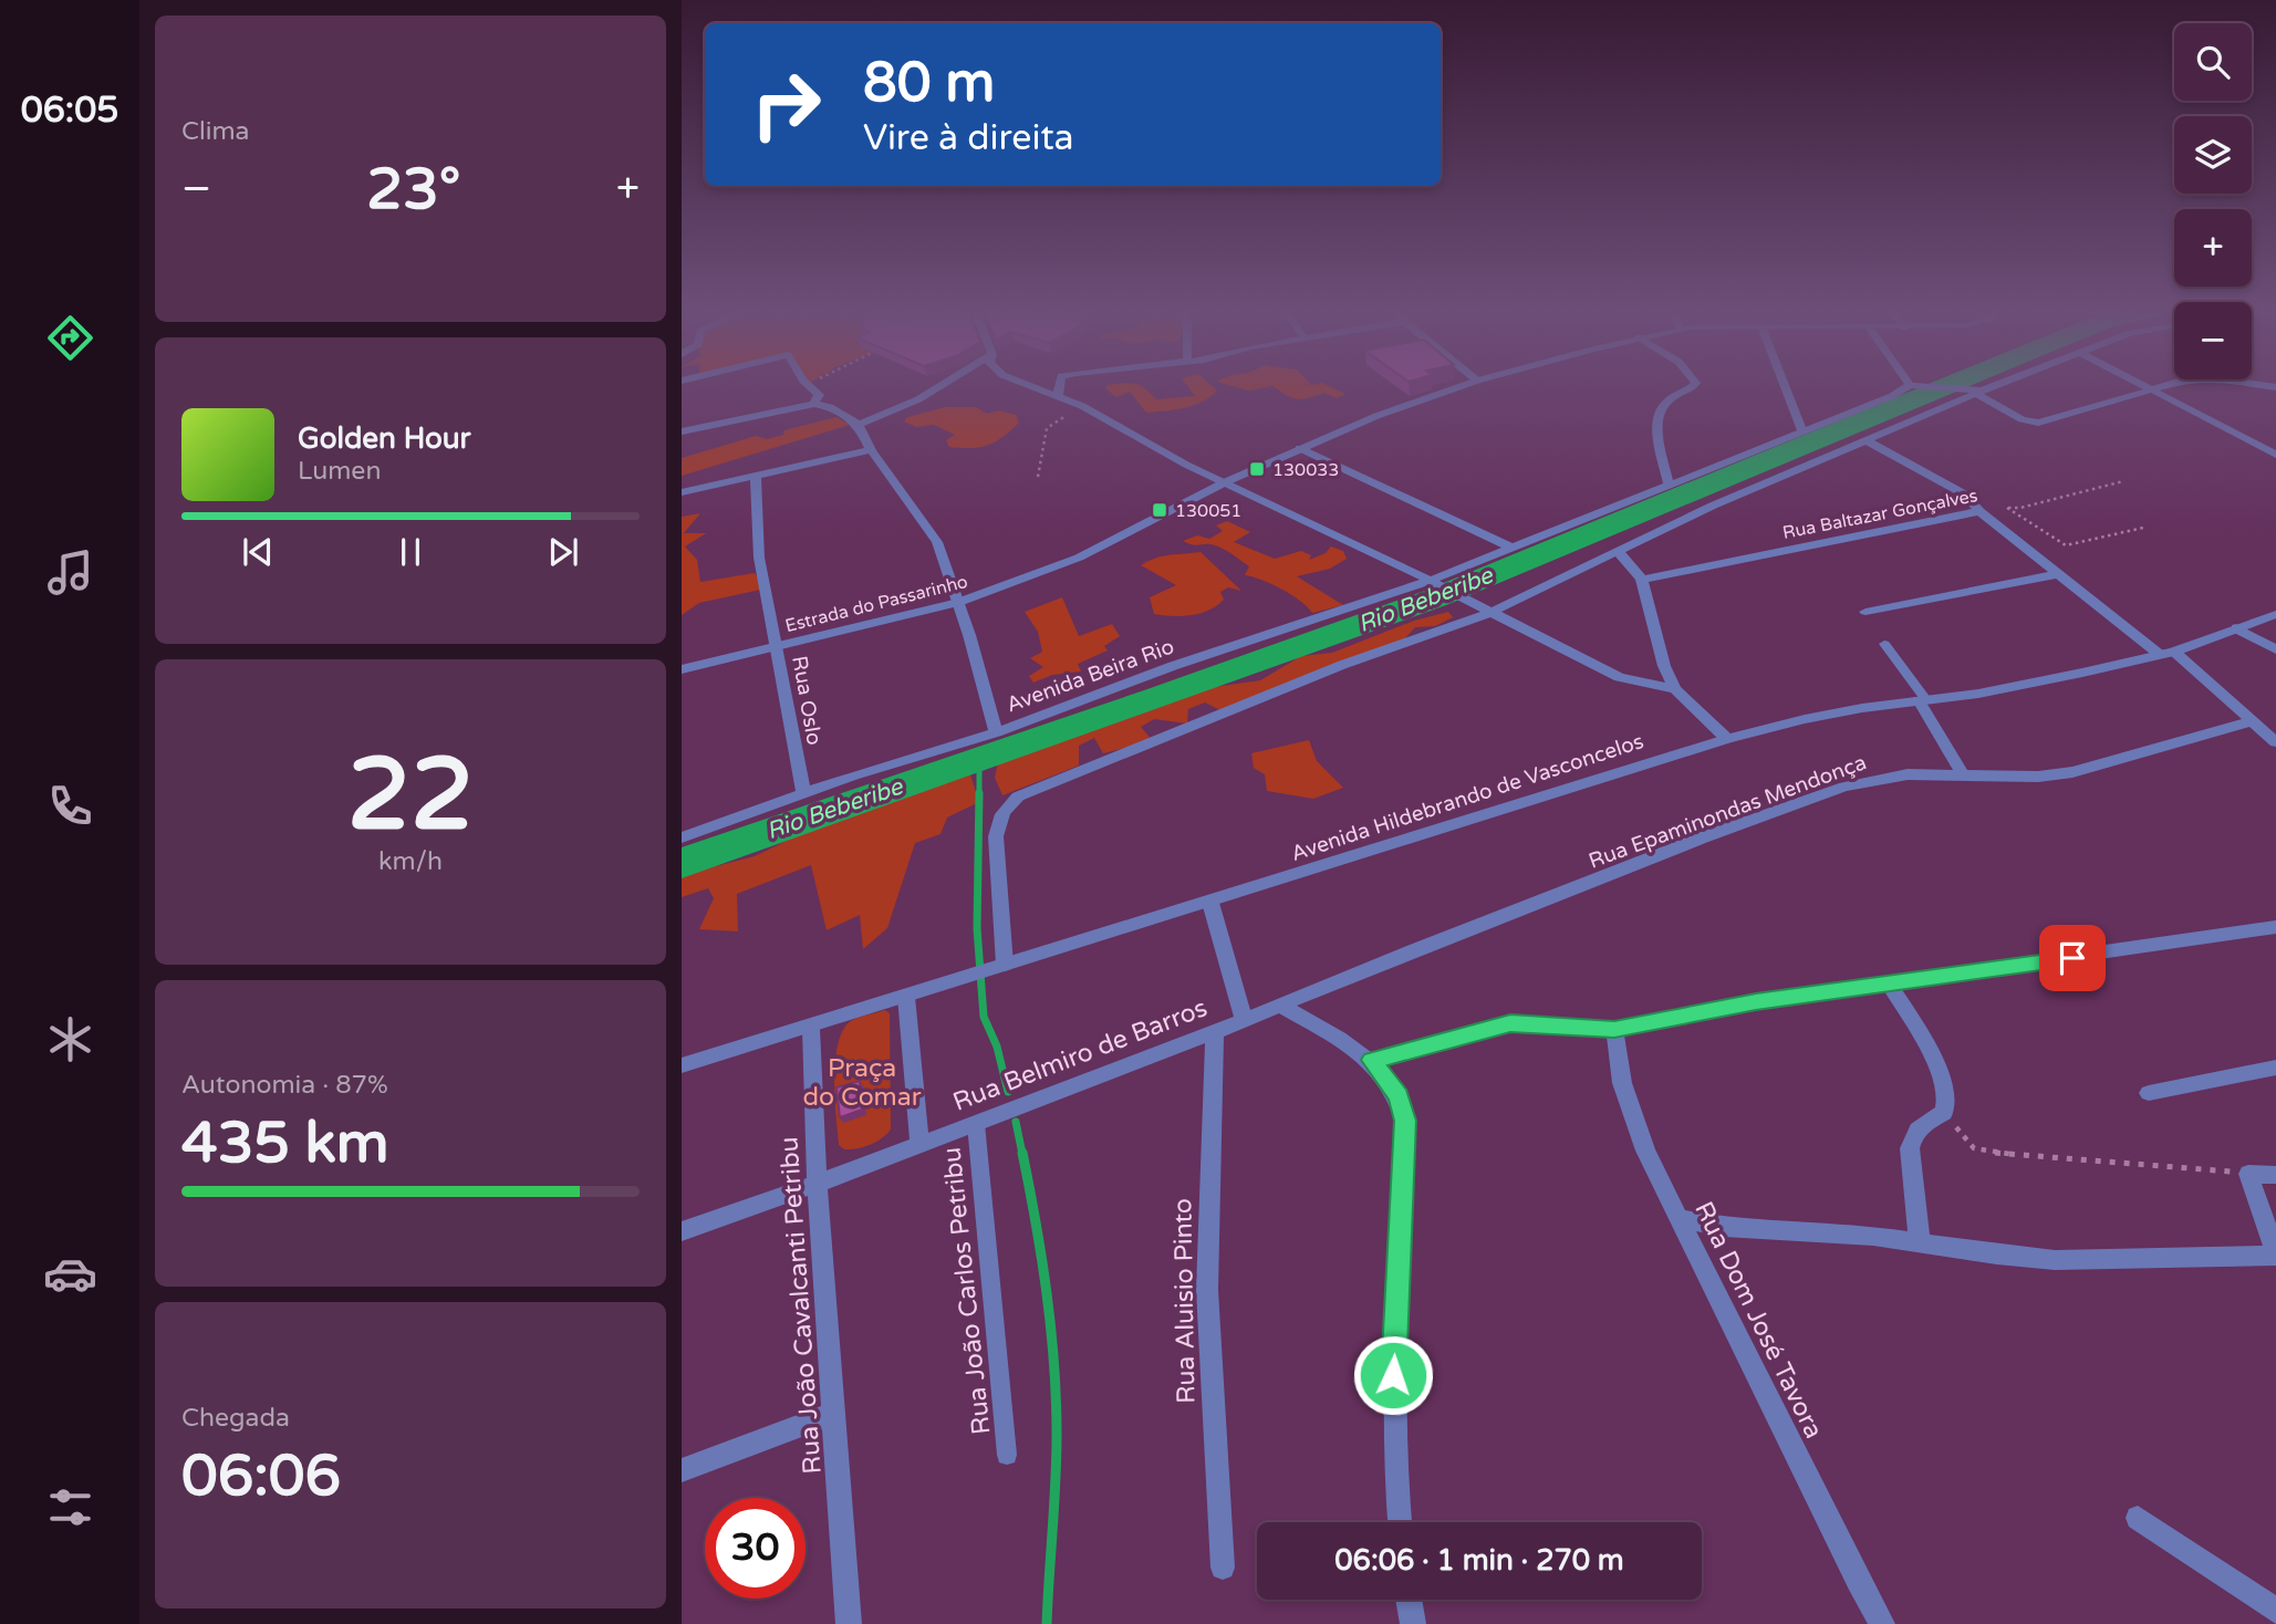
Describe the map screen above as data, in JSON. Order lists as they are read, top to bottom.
{
  "streets": {
    "street": [
      "Rua Baltazar Gonçalves",
      "Estrada do Passarinho",
      "Avenida Beira Rio",
      "Rua Oslo",
      "Avenida Hildebrando de Vasconcelos",
      "Rua Epaminondas Mendonça",
      "Rua Belmiro de Barros",
      "Rua Aluisio Pinto",
      "Rua João Cavalcanti Petribu",
      "Rua Dom José Tavora"
    ],
    "lane": ["Rua João Carlos Petribu"]
  },
  "crossings": [
    ["Estrada do Passarinho", "Rua Oslo"],
    ["Avenida Beira Rio", "Rua Oslo"],
    ["Avenida Hildebrando de Vasconcelos", "Rua João Cavalcanti Petribu"],
    ["Rua Epaminondas Mendonça", "Rua Belmiro de Barros"],
    ["Rua Belmiro de Barros", "Rua João Carlos Petribu"],
    ["Rua Belmiro de Barros", "Rua Aluisio Pinto"],
    ["Rua Belmiro de Barros", "Rua João Cavalcanti Petribu"]
  ],
  "water": ["Rio Beberibe"],
  "parks": ["Praça do Comar"],
  "places": {
    "transit": ["130033", "130051"]
  },
  "page": {
    "tabs": "06:05",
    "tile": [
      "Clima",
      ["22", "km/h"],
      ["Autonomia · 87%", "435 km"],
      ["Chegada", "06:06"]
    ],
    "map_buttons": ["+", "−"],
    "turn": ["80 m", "Vire à direita"],
    "heat": ["−", "23°", "+"],
    "song": ["Golden Hour", "Lumen"],
    "limit": "30",
    "trip": "06:06 · 1 min · 270 m"
  }
}
